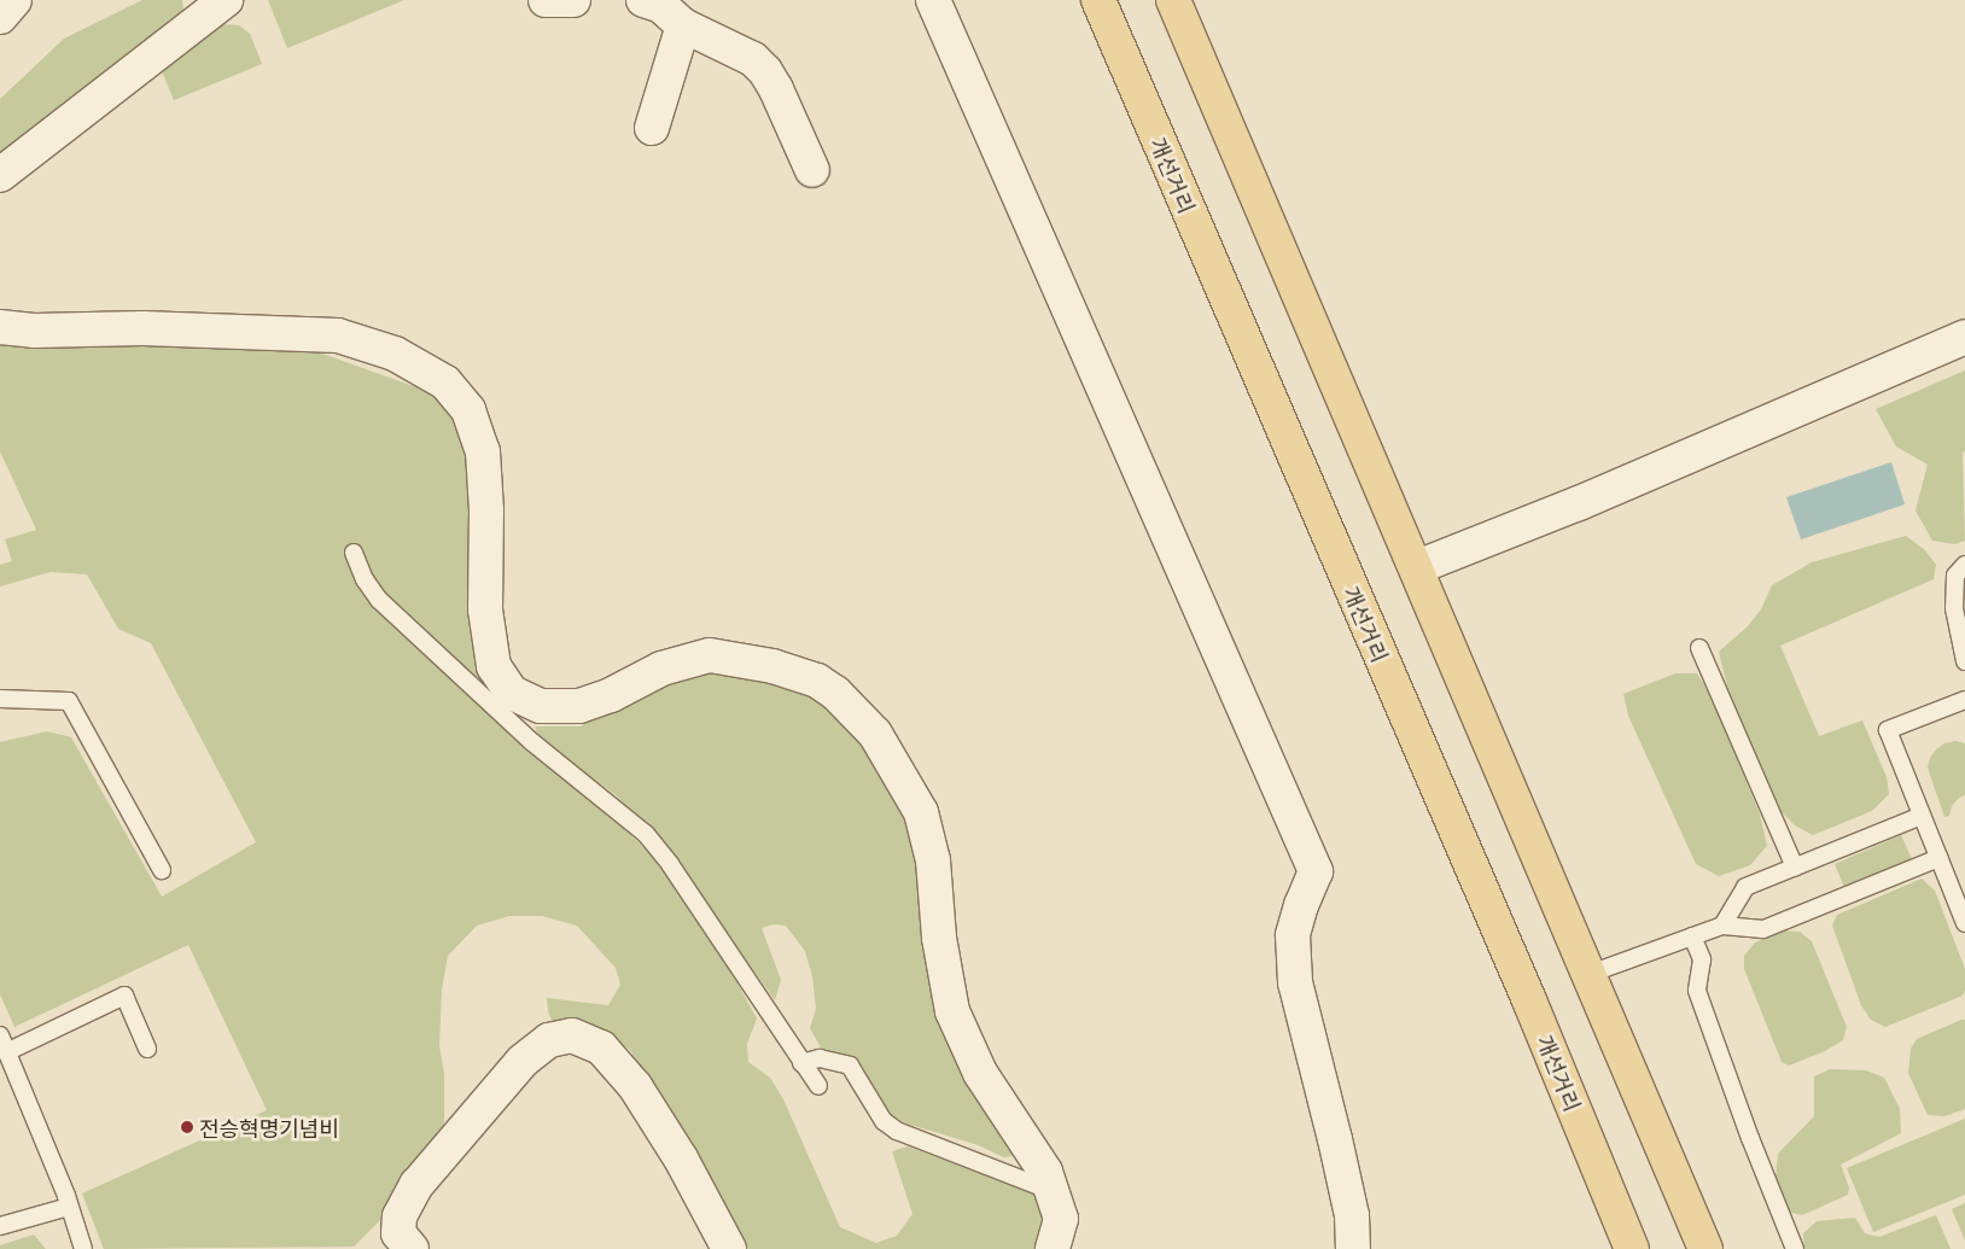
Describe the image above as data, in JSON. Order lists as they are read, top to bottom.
{
  "streets": {
    "main road": ["개선거리"]
  },
  "places": ["전승혁명기념비"]
}
